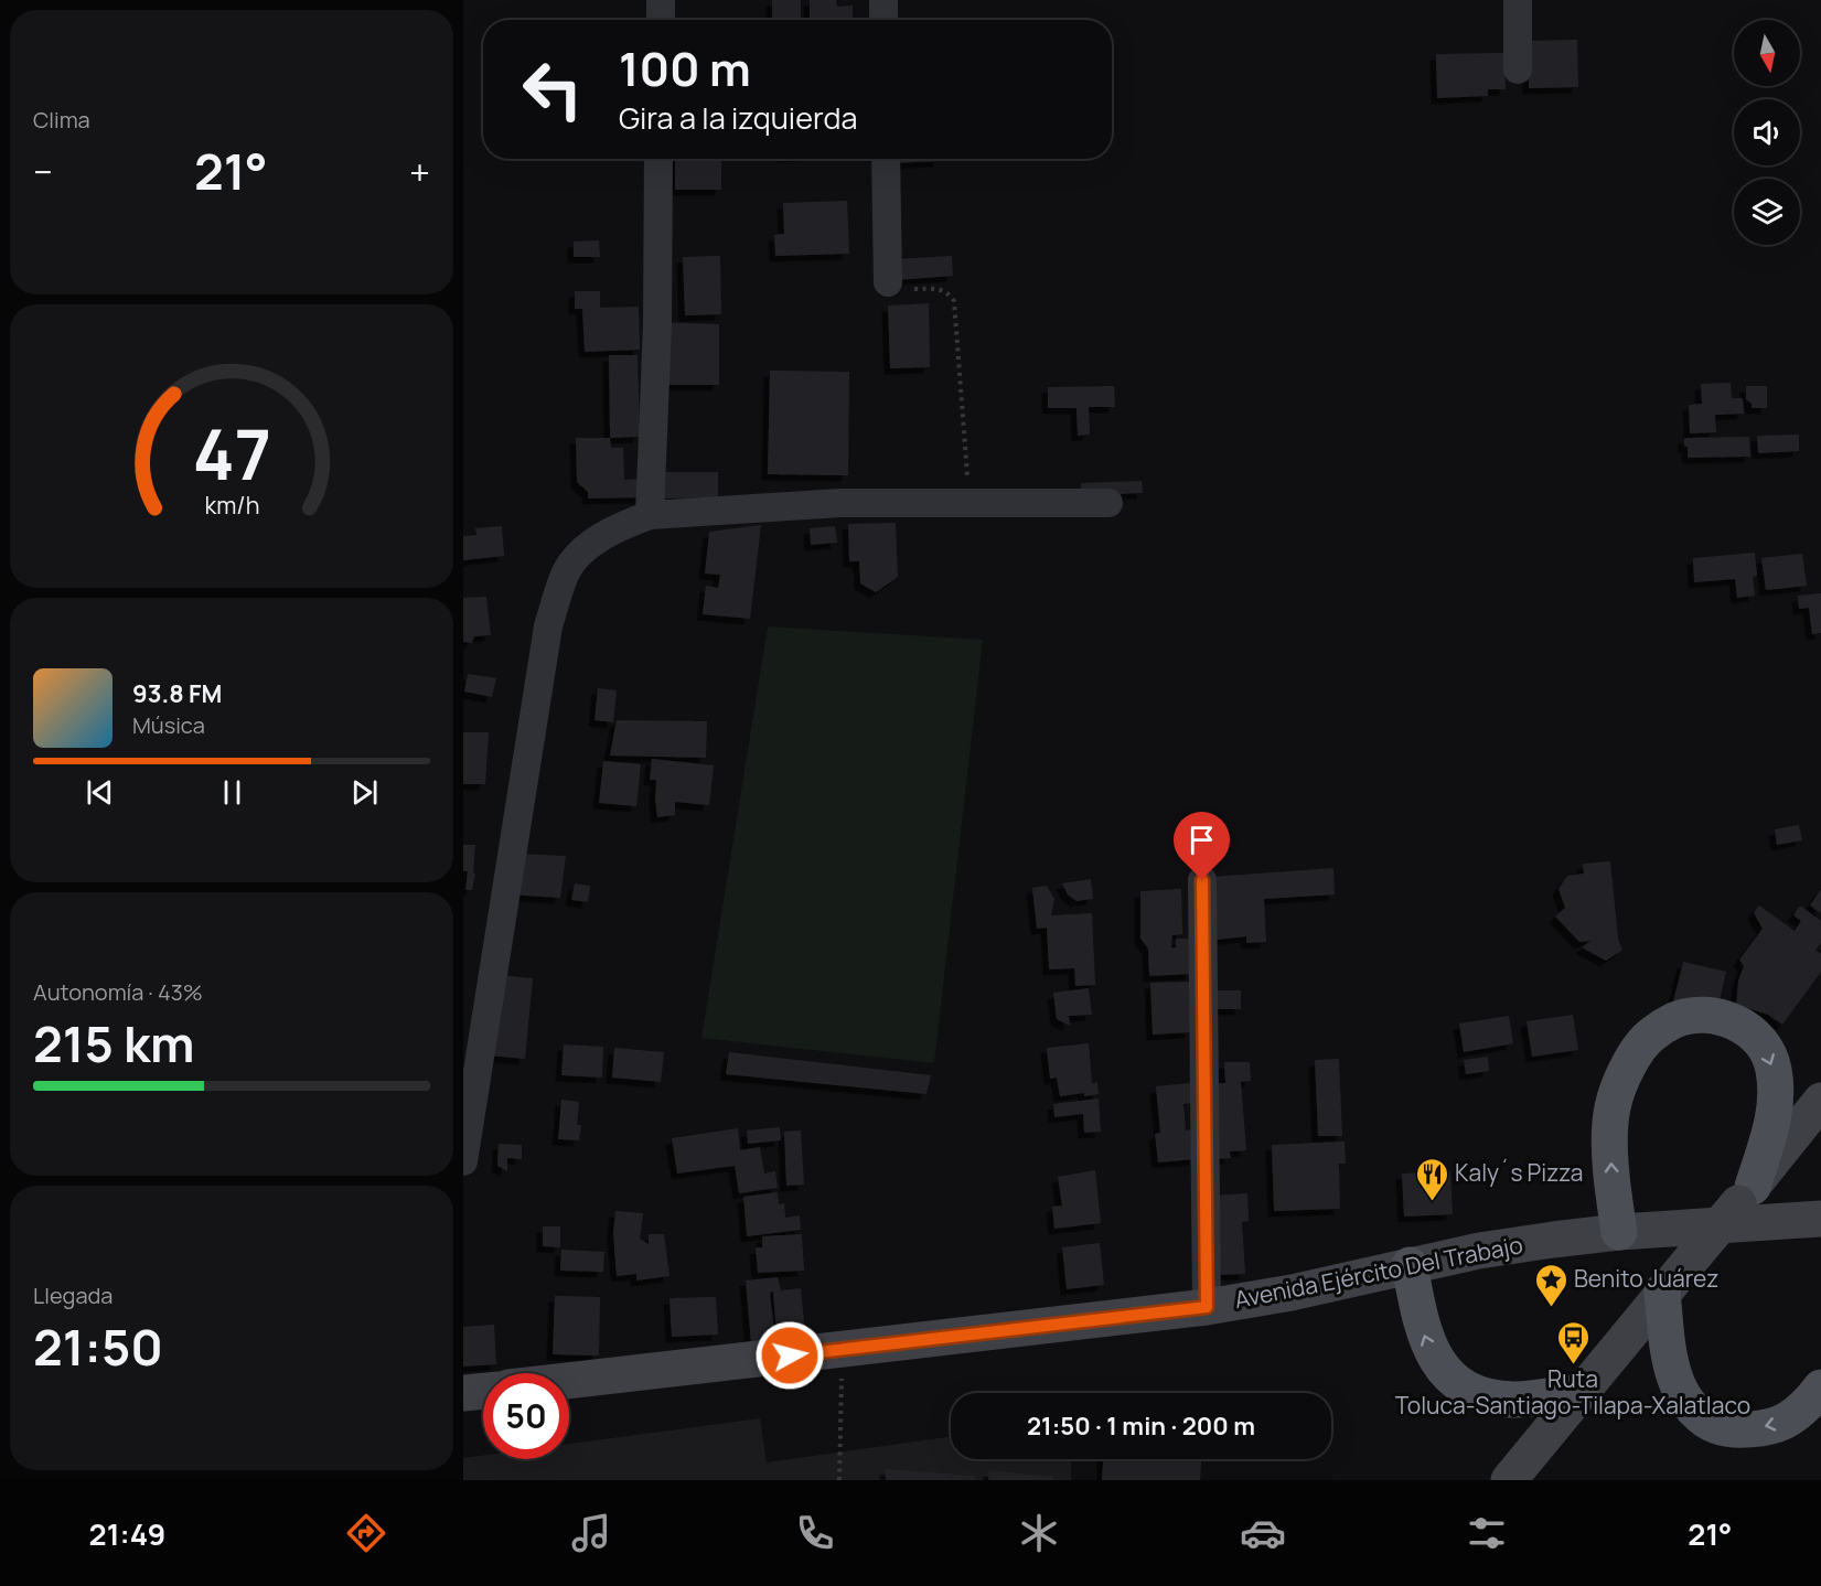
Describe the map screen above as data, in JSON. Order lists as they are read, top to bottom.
{
  "streets": {
    "main road": ["Avenida Ejército Del Trabajo"]
  },
  "places": {
    "restaurant": ["Kaly´s Pizza"],
    "place": ["Benito Juárez"],
    "bus stop": ["Ruta Toluca-Santiago-Tilapa-Xalatlaco"]
  },
  "north": "bottom",
  "page": {
    "tile": [
      "Clima",
      ["Autonomía · 43%", "215 km"],
      ["Llegada", "21:50"]
    ],
    "turn": ["100 m", "Gira a la izquierda"],
    "heat": ["−", "21°", "+"],
    "song": ["93.8 FM", "Música"],
    "limit": "50",
    "trip": "21:50 · 1 min · 200 m",
    "tabs": ["21:49", "21°"],
    "gauge": ["47", "km/h"]
  }
}
